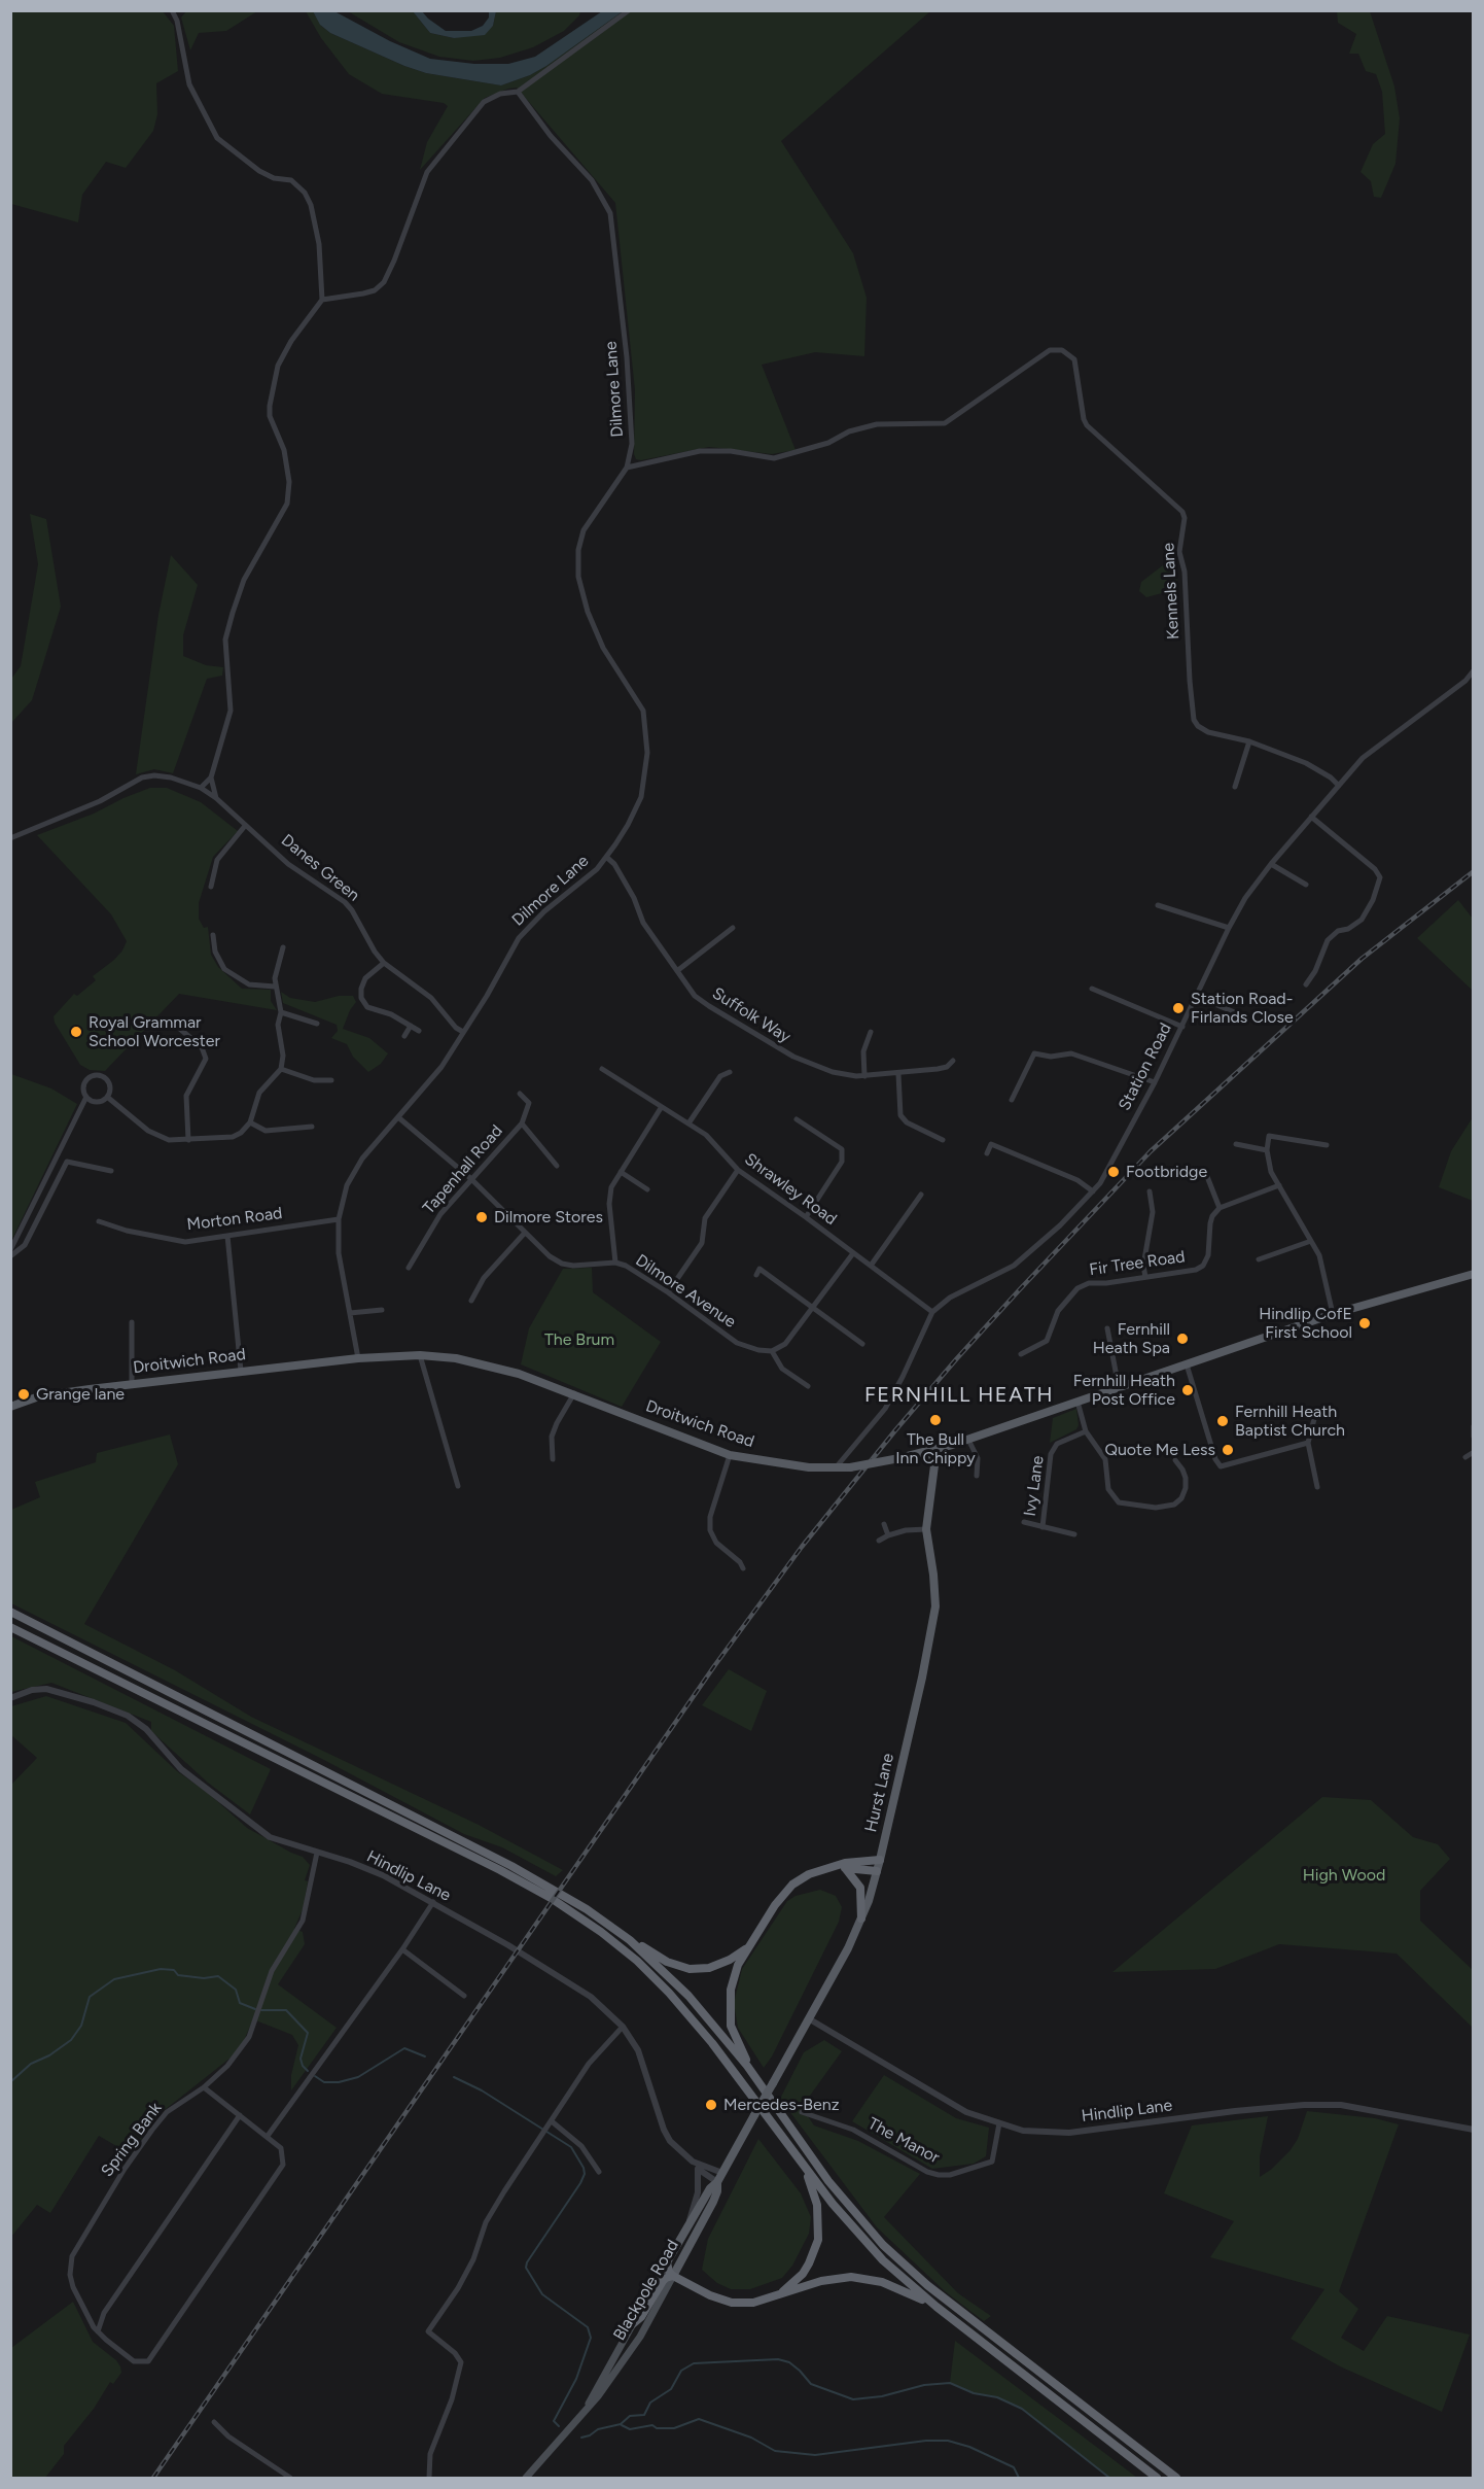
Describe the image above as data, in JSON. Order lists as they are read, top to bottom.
{
  "streets": {
    "main road": ["Droitwich Road", "Hurst Lane", "Blackpole Road"],
    "street": [
      "Dilmore Lane",
      "Kennels Lane",
      "Danes Green",
      "Suffolk Way",
      "Station Road",
      "Tapenhall Road",
      "Shrawley Road",
      "Morton Road",
      "Fir Tree Road",
      "Dilmore Avenue",
      "Ivy Lane",
      "Hindlip Lane",
      "Spring Bank",
      "The Manor"
    ]
  },
  "crossings": [
    ["Dilmore Lane", "Kennels Lane"],
    ["Dilmore Lane", "Danes Green"],
    ["Dilmore Lane", "Suffolk Way"],
    ["Dilmore Lane", "Morton Road"],
    ["Dilmore Lane", "Dilmore Avenue"],
    ["Dilmore Lane", "Droitwich Road"],
    ["Kennels Lane", "Station Road"],
    ["Station Road", "Shrawley Road"],
    ["Station Road", "Droitwich Road"],
    ["Tapenhall Road", "Dilmore Avenue"],
    ["Droitwich Road", "Hurst Lane"],
    ["Hurst Lane", "Hindlip Lane"],
    ["Hurst Lane", "Blackpole Road"],
    ["Hindlip Lane", "Spring Bank"],
    ["Hindlip Lane", "The Manor"],
    ["Hindlip Lane", "Blackpole Road"]
  ],
  "districts": ["FERNHILL HEATH"],
  "parks": ["The Brum", "High Wood"],
  "places": [
    "Station Road- Firlands Close",
    "Royal Grammar School Worcester",
    "Footbridge",
    "Dilmore Stores",
    "Hindlip CofE First School",
    "Fernhill Heath Spa",
    "Fernhill Heath Post Office",
    "Grange lane",
    "The Bull Inn Chippy",
    "Fernhill Heath Baptist Church",
    "Quote Me Less",
    "Mercedes-Benz"
  ]
}
